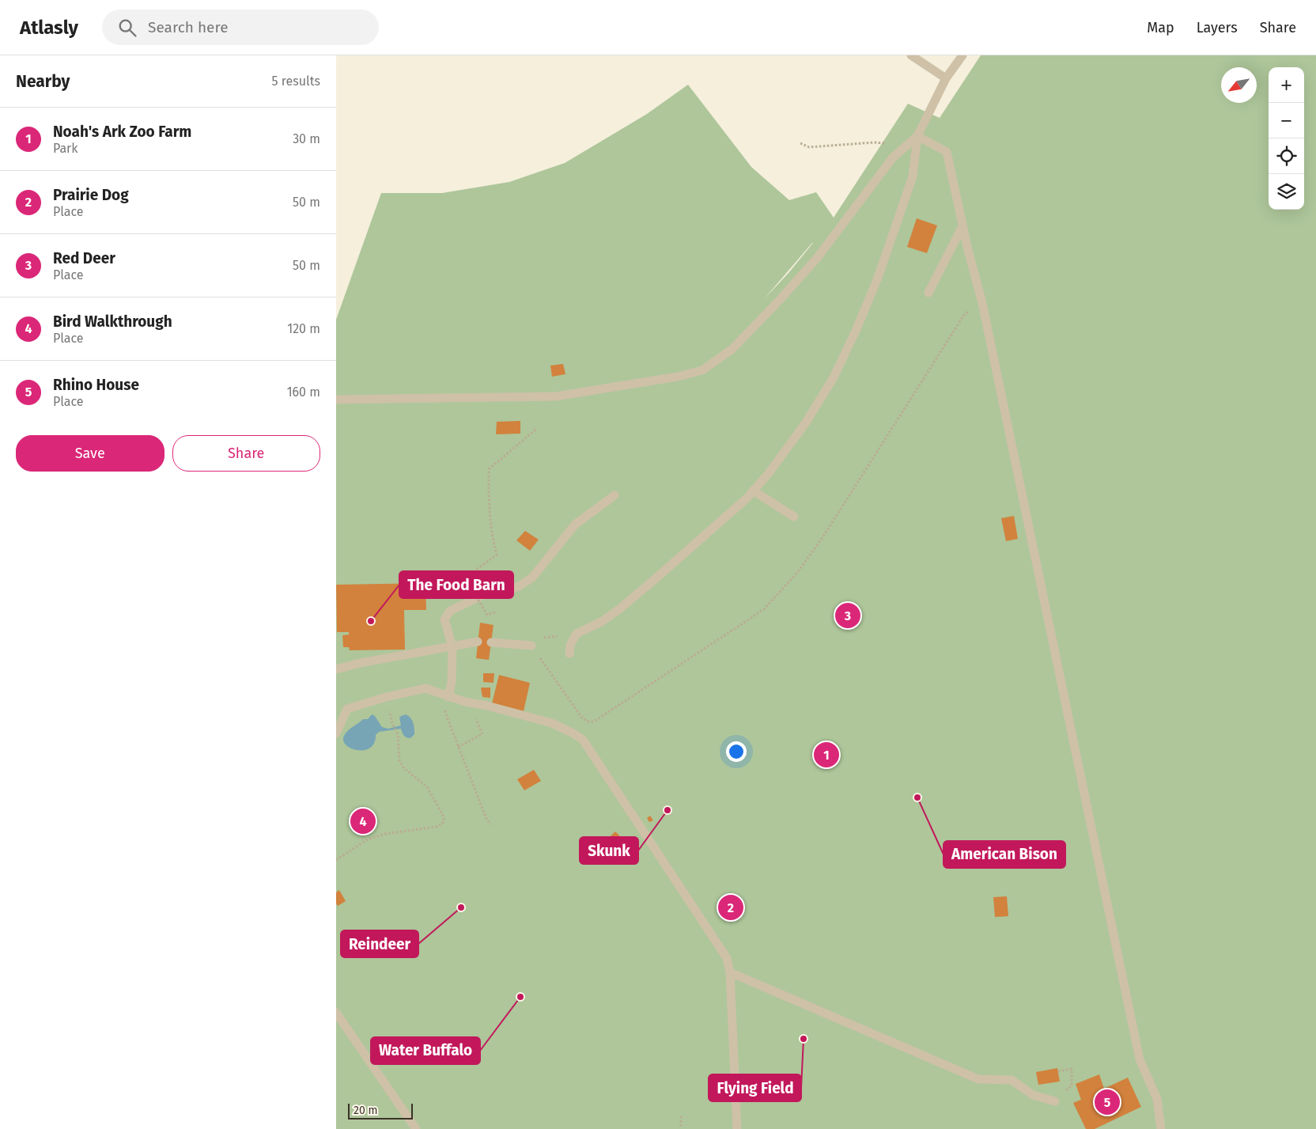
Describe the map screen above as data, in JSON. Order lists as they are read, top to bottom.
{
  "places": [
    "The Food Barn",
    "American Bison",
    "Skunk",
    "Reindeer",
    "Water Buffalo",
    "Flying Field"
  ],
  "scale_bar": "20 m",
  "north": "bottom left",
  "page": {
    "header": "Atlasly",
    "search": "Search here",
    "nav": ["Map", "Layers", "Share"],
    "heading": ["Nearby", "5 results"],
    "map_buttons": ["+", "−"],
    "list": [
      {
        "mark": "1",
        "name": "Noah's Ark Zoo Farm",
        "note": "Park",
        "value": "30 m"
      },
      {
        "mark": "2",
        "name": "Prairie Dog",
        "note": "Place",
        "value": "50 m"
      },
      {
        "mark": "3",
        "name": "Red Deer",
        "note": "Place",
        "value": "50 m"
      },
      {
        "mark": "4",
        "name": "Bird Walkthrough",
        "note": "Place",
        "value": "120 m"
      },
      {
        "mark": "5",
        "name": "Rhino House",
        "note": "Place",
        "value": "160 m"
      }
    ],
    "buttons": ["Save", "Share"],
    "pins": [
      "3",
      "1",
      "4",
      "2",
      "5"
    ],
    "scale": "20 m"
  }
}
